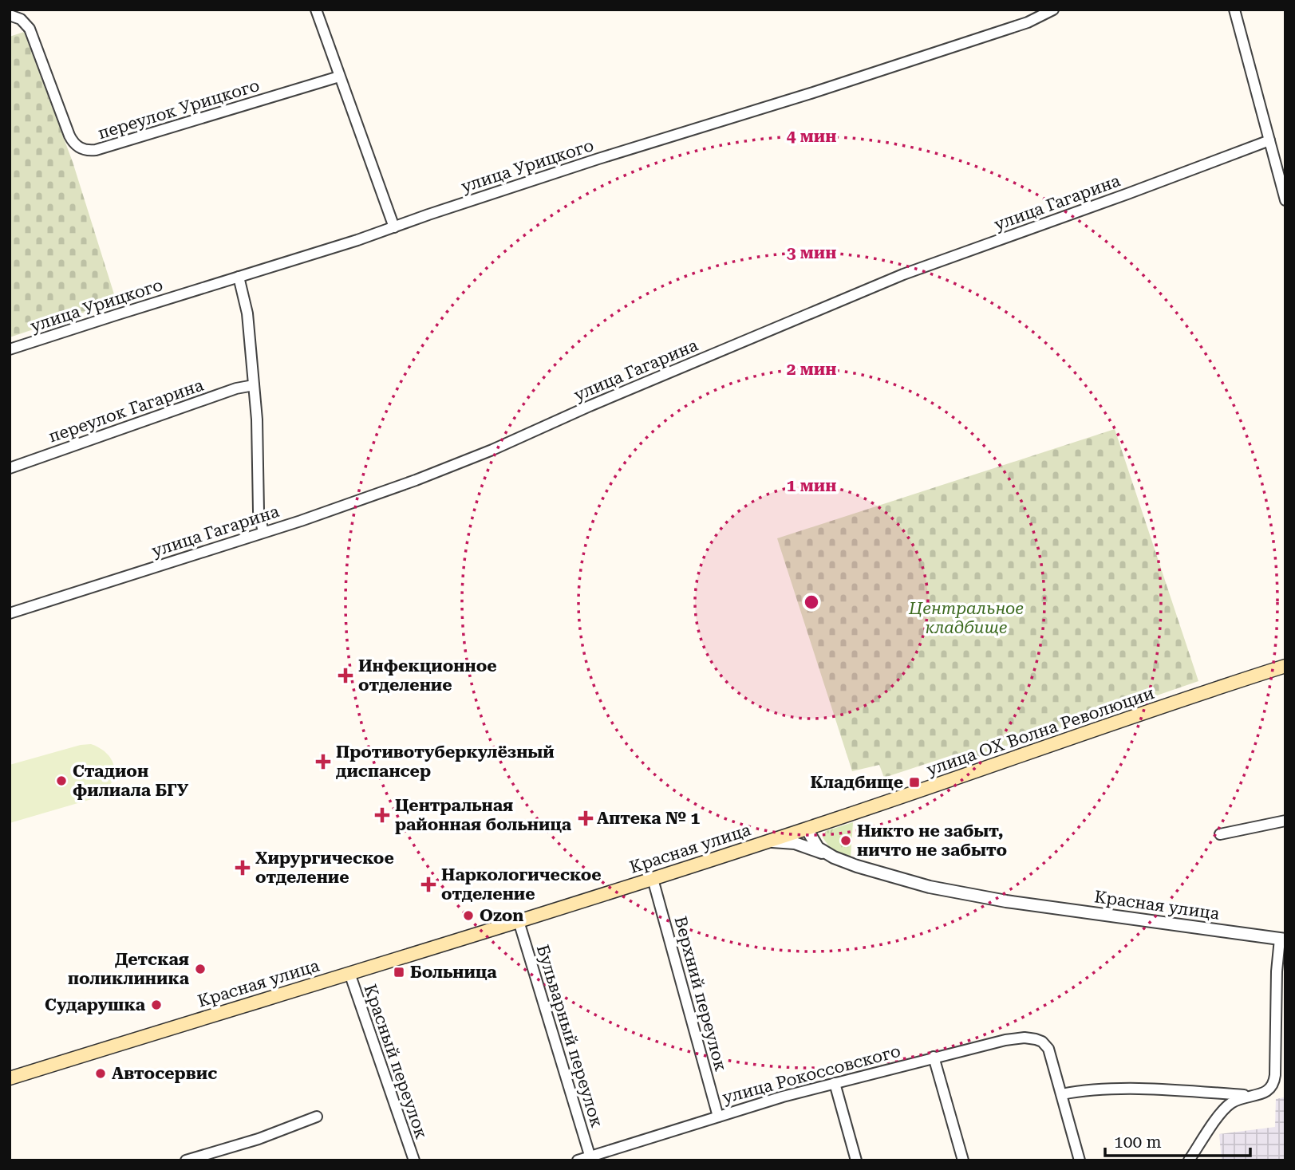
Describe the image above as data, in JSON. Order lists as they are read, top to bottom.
{
  "streets": {
    "main road": ["улица ОХ Волна Революции", "Красная улица"],
    "street": [
      "переулок Урицкого",
      "улица Урицкого",
      "улица Гагарина",
      "переулок Гагарина",
      "Верхний переулок",
      "Бульварный переулок",
      "Красный переулок",
      "улица Рокоссовского"
    ]
  },
  "crossings": [
    ["улица ОХ Волна Революции", "Красная улица"],
    ["Красная улица", "Верхний переулок"],
    ["Красная улица", "Бульварный переулок"],
    ["Красная улица", "Красный переулок"],
    ["Верхний переулок", "улица Рокоссовского"],
    ["Бульварный переулок", "улица Рокоссовского"]
  ],
  "parks": ["Центральное кладбище"],
  "places": {
    "health": [
      "Инфекционное отделение",
      "Противотуберкулёзный диспансер",
      "Центральная районная больница",
      "Аптека № 1",
      "Хирургическое отделение",
      "Наркологическое отделение"
    ],
    "other": [
      "Стадион филиала БГУ",
      "Никто не забыт, ничто не забыто",
      "Ozon",
      "Детская поликлиника",
      "Сударушка",
      "Автосервис"
    ],
    "transit": ["Кладбище", "Больница"]
  },
  "scale_bar": "100 m",
  "rings": [
    "4 мин",
    "3 мин",
    "2 мин",
    "1 мин"
  ]
}
